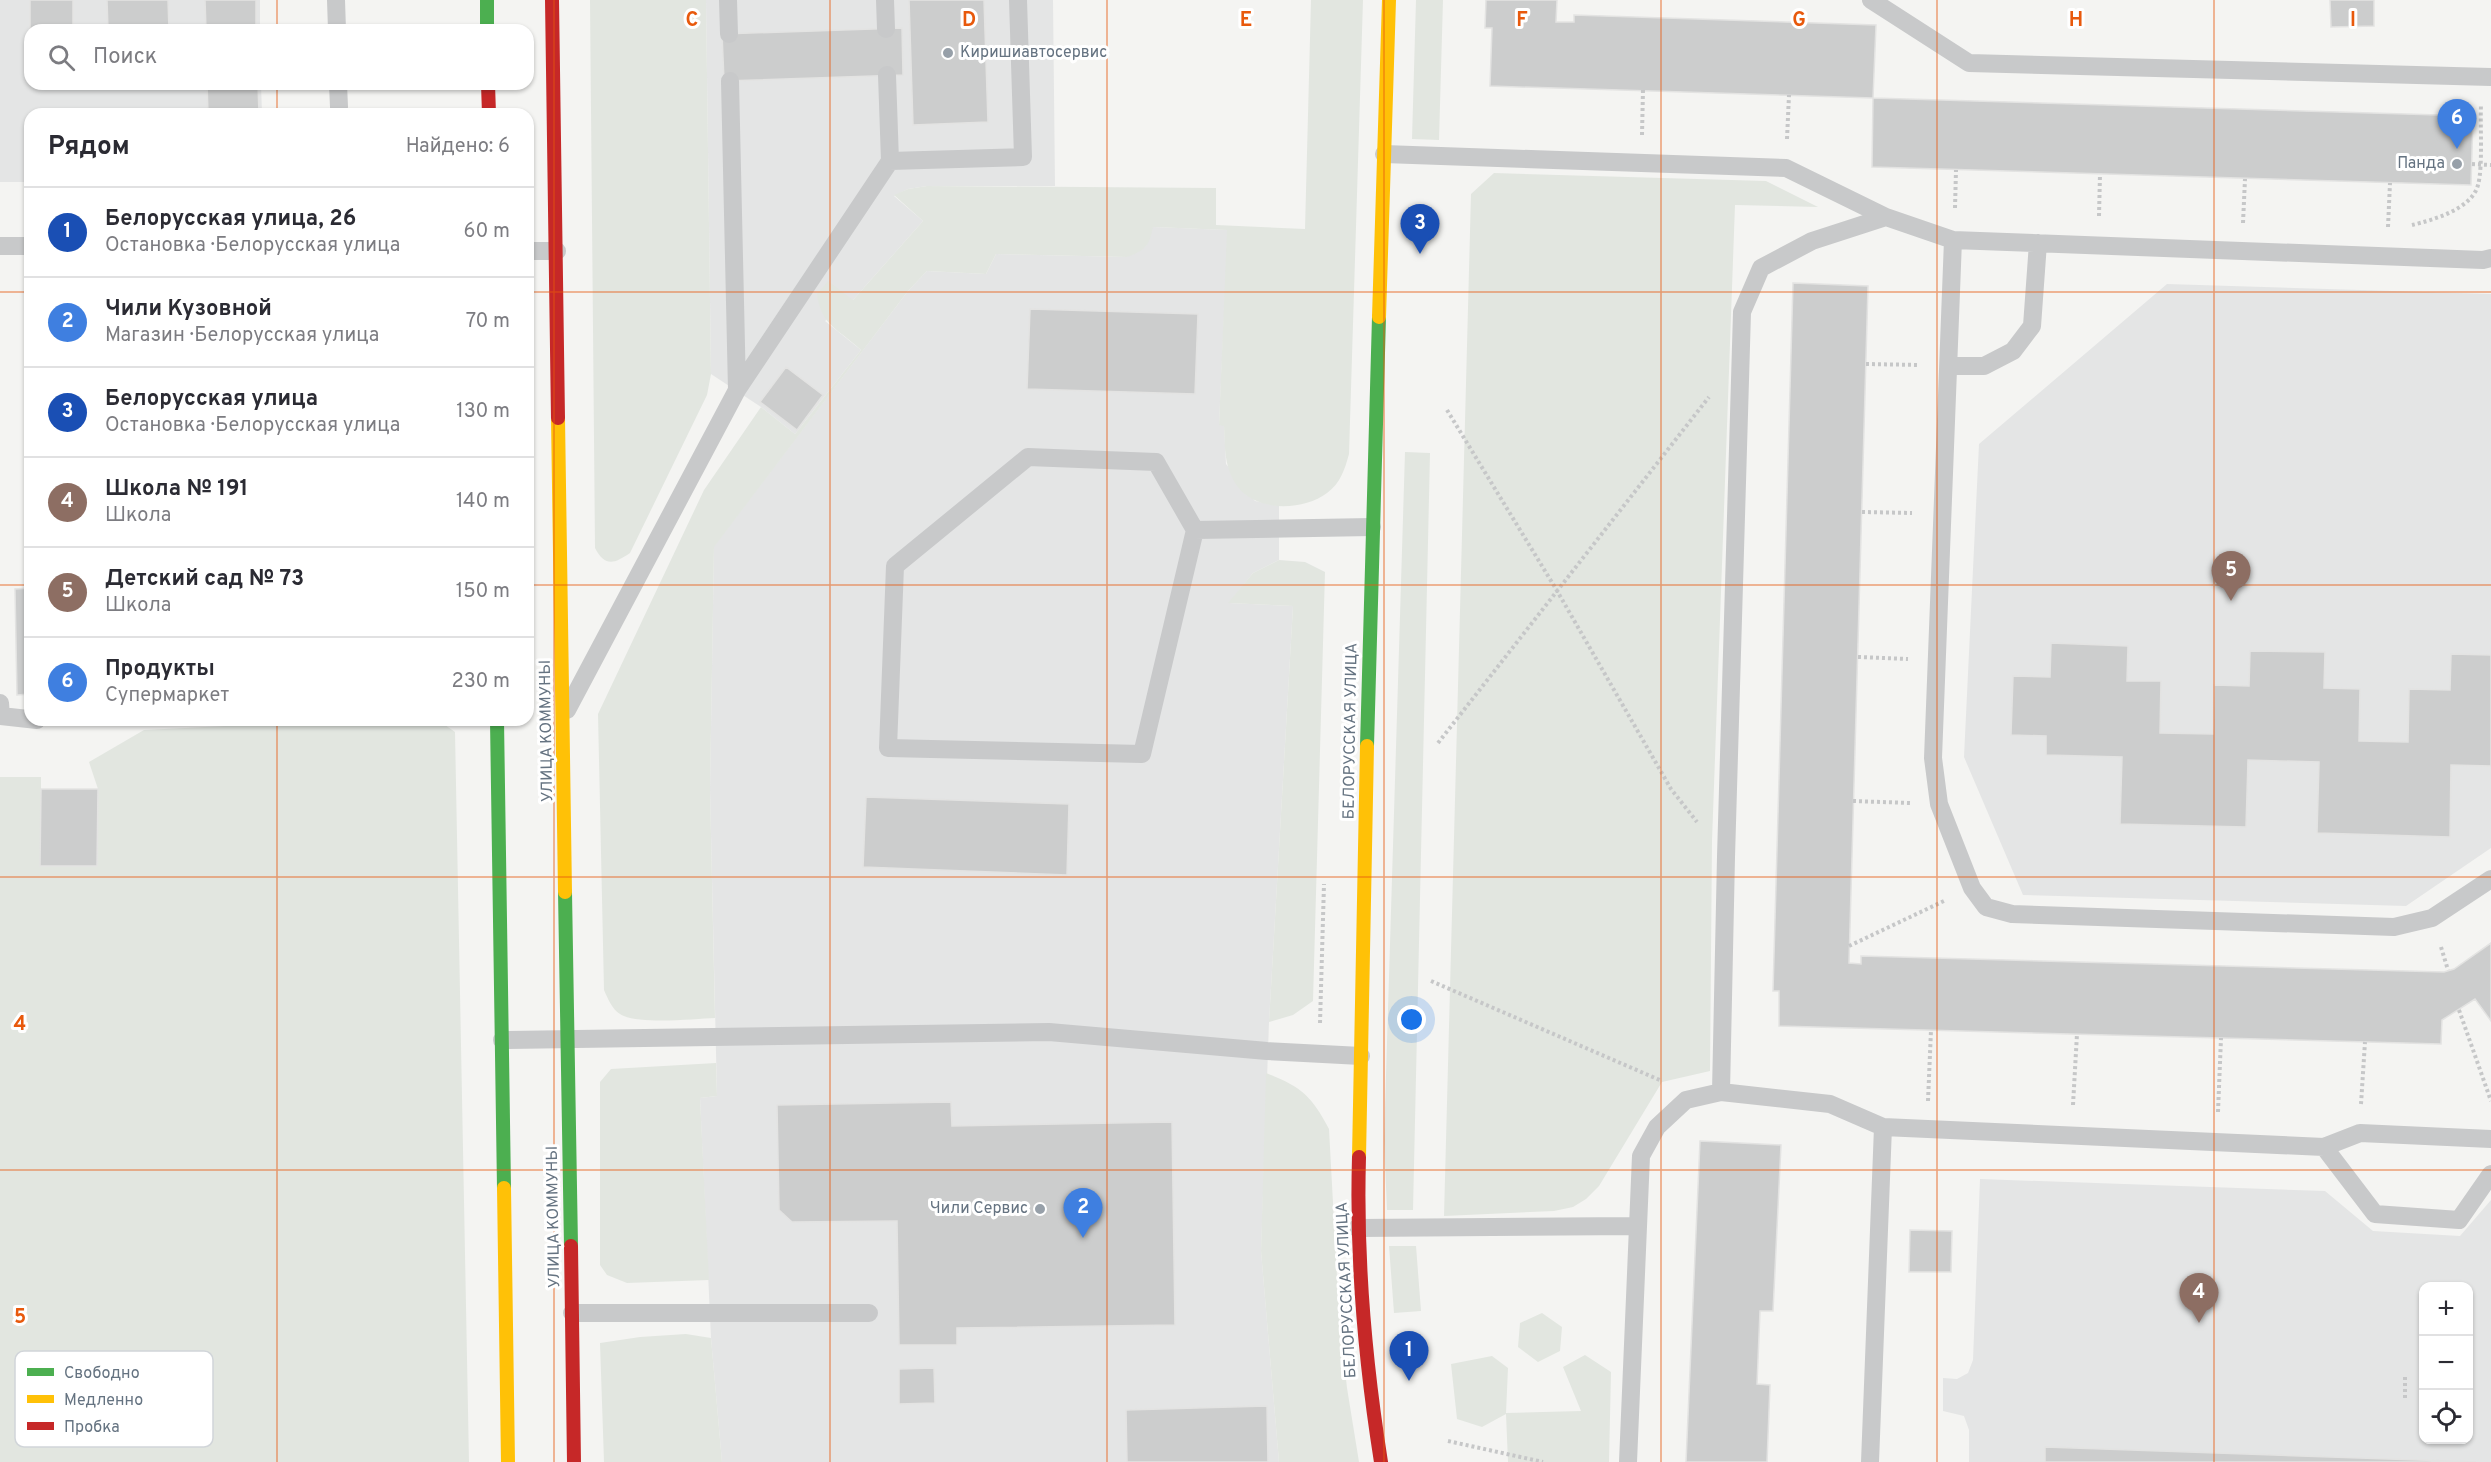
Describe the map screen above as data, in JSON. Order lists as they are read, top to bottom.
{
  "streets": {
    "street": ["УЛИЦА КОММУНЫ", "БЕЛОРУССКАЯ УЛИЦА"]
  },
  "places": ["Киришиавтосервис", "Панда", "Чили Сервис"],
  "legend": ["Свободно", "Медленно", "Пробка"],
  "page": {
    "search": "Поиск",
    "pins": [
      "6",
      "3",
      "5",
      "2",
      "4",
      "1"
    ],
    "heading": ["Рядом", "Найдено: 6"],
    "list": [
      {
        "mark": "1",
        "name": "Белорусская улица, 26",
        "note": "Остановка · Белорусская улица",
        "value": "60 m"
      },
      {
        "mark": "2",
        "name": "Чили Кузовной",
        "note": "Магазин · Белорусская улица",
        "value": "70 m"
      },
      {
        "mark": "3",
        "name": "Белорусская улица",
        "note": "Остановка · Белорусская улица",
        "value": "130 m"
      },
      {
        "mark": "4",
        "name": "Школа № 191",
        "note": "Школа",
        "value": "140 m"
      },
      {
        "mark": "5",
        "name": "Детский сад № 73",
        "note": "Школа",
        "value": "150 m"
      },
      {
        "mark": "6",
        "name": "Продукты",
        "note": "Супермаркет",
        "value": "230 m"
      }
    ],
    "map_buttons": ["+", "−"]
  },
  "grid": {
    "columns": [
      "C",
      "D",
      "E",
      "F",
      "G",
      "H",
      "I"
    ],
    "rows": ["4", "5"]
  }
}
